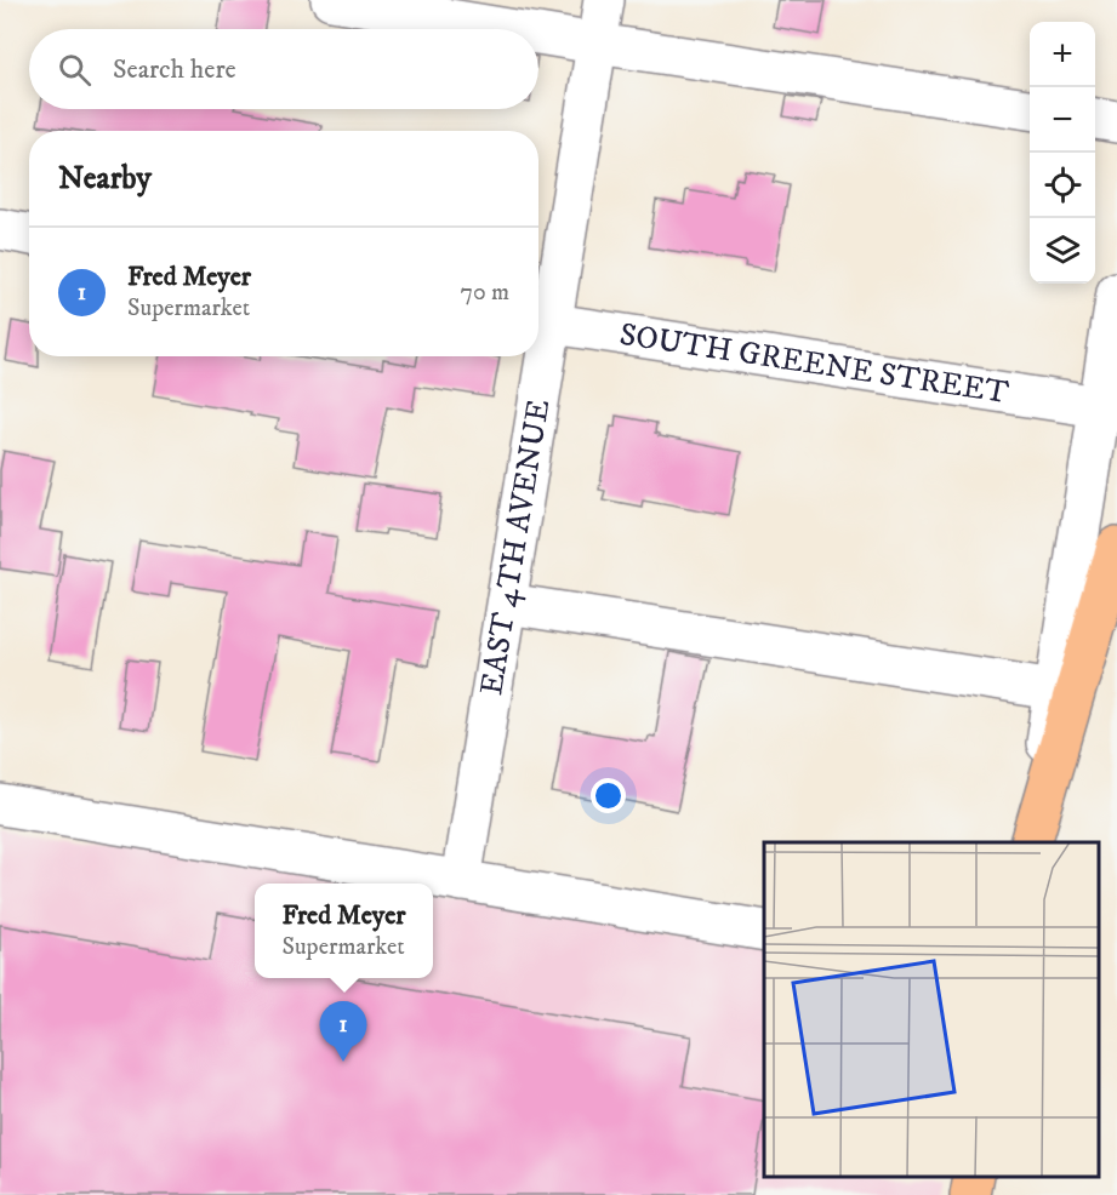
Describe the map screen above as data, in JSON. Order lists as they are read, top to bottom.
{
  "streets": {
    "street": ["SOUTH GREENE STREET", "EAST 4TH AVENUE"]
  },
  "crossings": [
    ["SOUTH GREENE STREET", "EAST 4TH AVENUE"]
  ],
  "page": {
    "map_buttons": ["+", "−"],
    "search": "Search here",
    "heading": "Nearby",
    "list": [
      {
        "mark": "1",
        "name": "Fred Meyer",
        "note": "Supermarket",
        "value": "70 m"
      }
    ],
    "popup": ["Fred Meyer", "Supermarket"],
    "pins": "1"
  }
}
